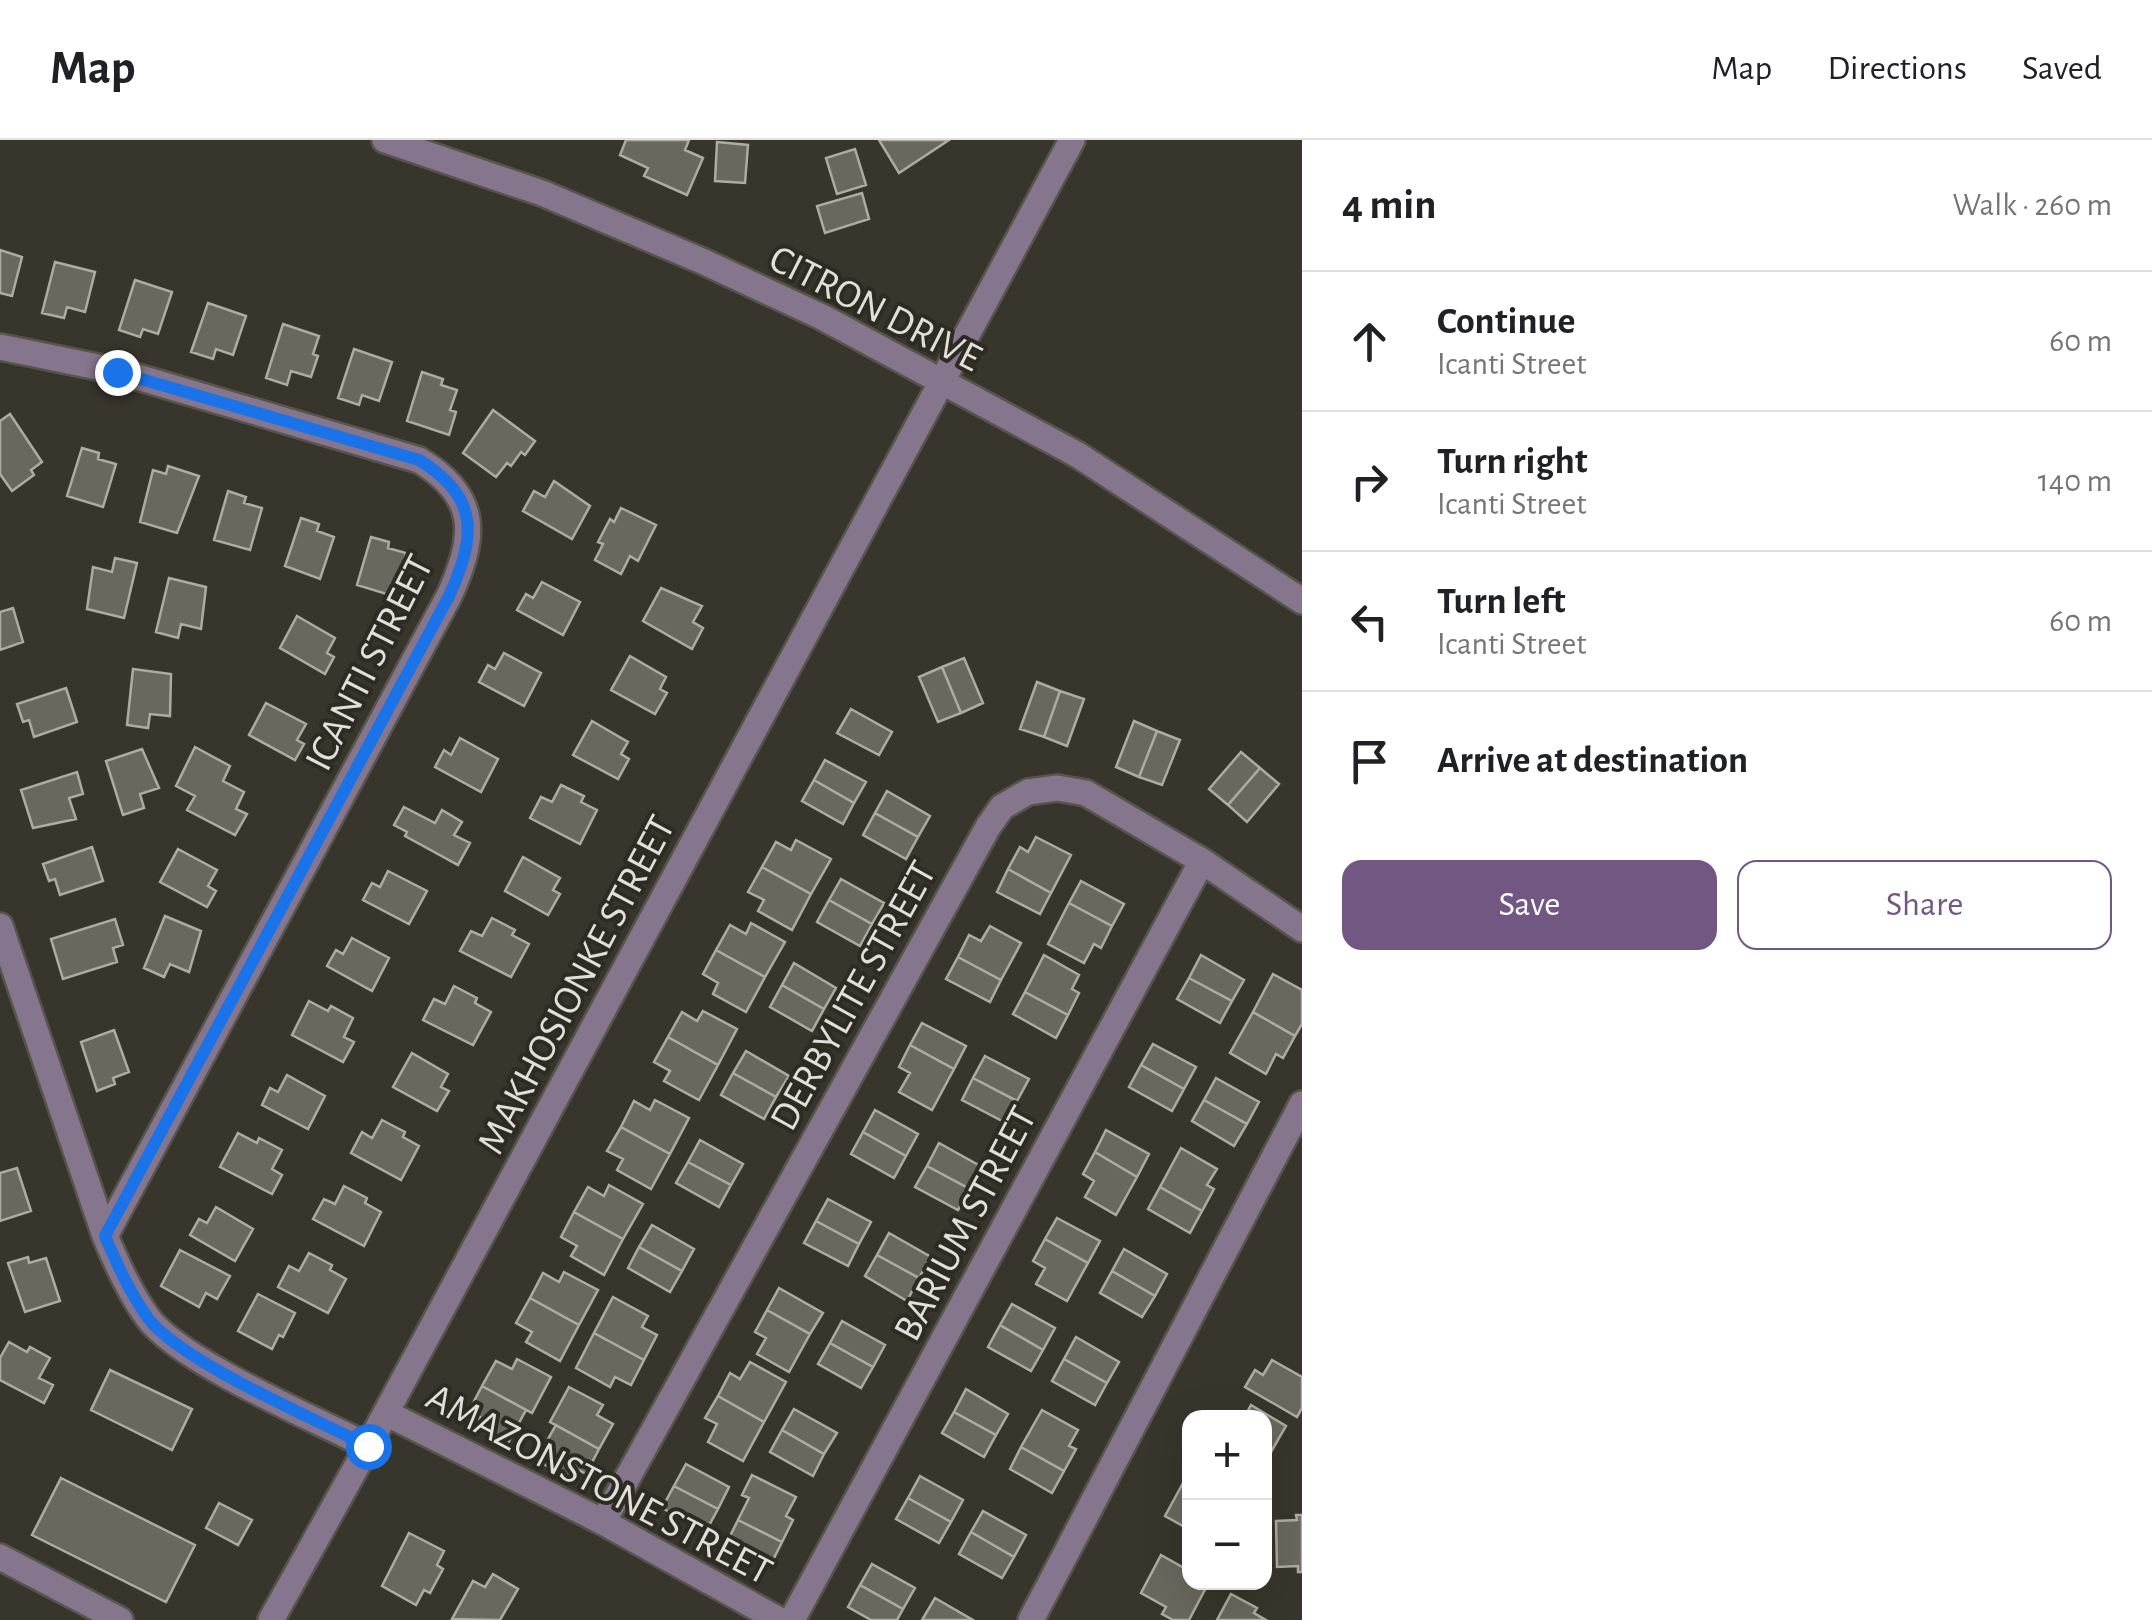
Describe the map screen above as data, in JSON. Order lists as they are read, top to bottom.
{
  "streets": {
    "street": [
      "CITRON DRIVE",
      "ICANTI STREET",
      "MAKHOSIONKE STREET",
      "DERBYLITE STREET",
      "BARIUM STREET",
      "AMAZONSTONE STREET"
    ]
  },
  "crossings": [
    ["CITRON DRIVE", "MAKHOSIONKE STREET"],
    ["MAKHOSIONKE STREET", "AMAZONSTONE STREET"],
    ["DERBYLITE STREET", "BARIUM STREET"],
    ["DERBYLITE STREET", "AMAZONSTONE STREET"]
  ],
  "page": {
    "header": "Map",
    "nav": ["Map", "Directions", "Saved"],
    "heading": ["4 min", "Walk · 260 m"],
    "list": [
      ["Continue", "Icanti Street", "60 m"],
      ["Turn right", "Icanti Street", "140 m"],
      ["Turn left", "Icanti Street", "60 m"],
      "Arrive at destination"
    ],
    "buttons": ["Save", "Share"],
    "map_buttons": ["+", "−"]
  }
}
